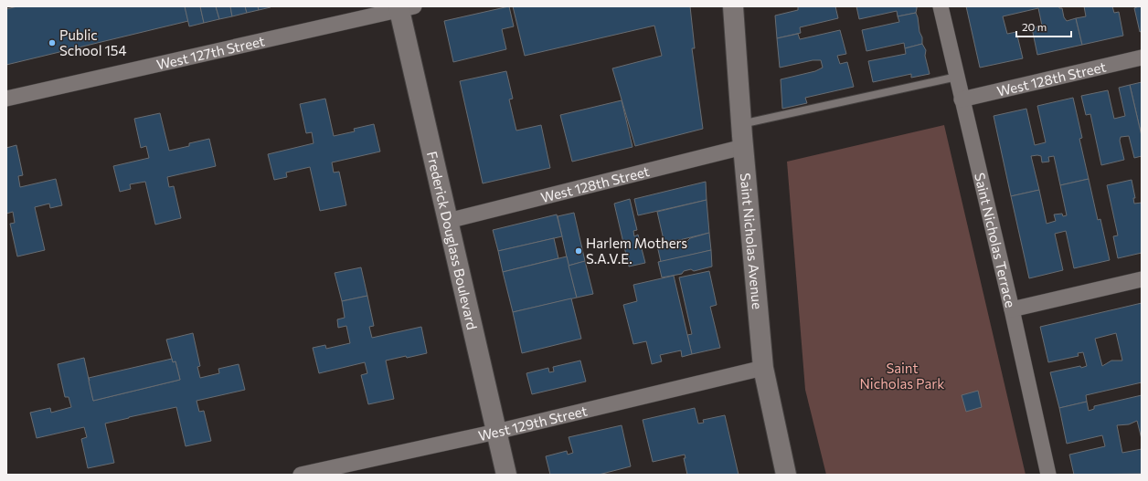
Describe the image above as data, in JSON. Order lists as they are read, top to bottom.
{
  "streets": {
    "main road": ["Frederick Douglass Boulevard", "Saint Nicholas Avenue"],
    "street": [
      "West 127th Street",
      "West 128th Street",
      "Saint Nicholas Terrace",
      "West 129th Street"
    ]
  },
  "crossings": [
    ["West 127th Street", "Frederick Douglass Boulevard"],
    ["West 128th Street", "Saint Nicholas Terrace"],
    ["West 128th Street", "Frederick Douglass Boulevard"],
    ["West 128th Street", "Saint Nicholas Avenue"],
    ["Frederick Douglass Boulevard", "West 129th Street"],
    ["Saint Nicholas Avenue", "West 129th Street"]
  ],
  "parks": ["Saint Nicholas Park"],
  "places": ["Public School 154", "Harlem Mothers S.A.V.E."],
  "scale_bar": "20 m"
}
